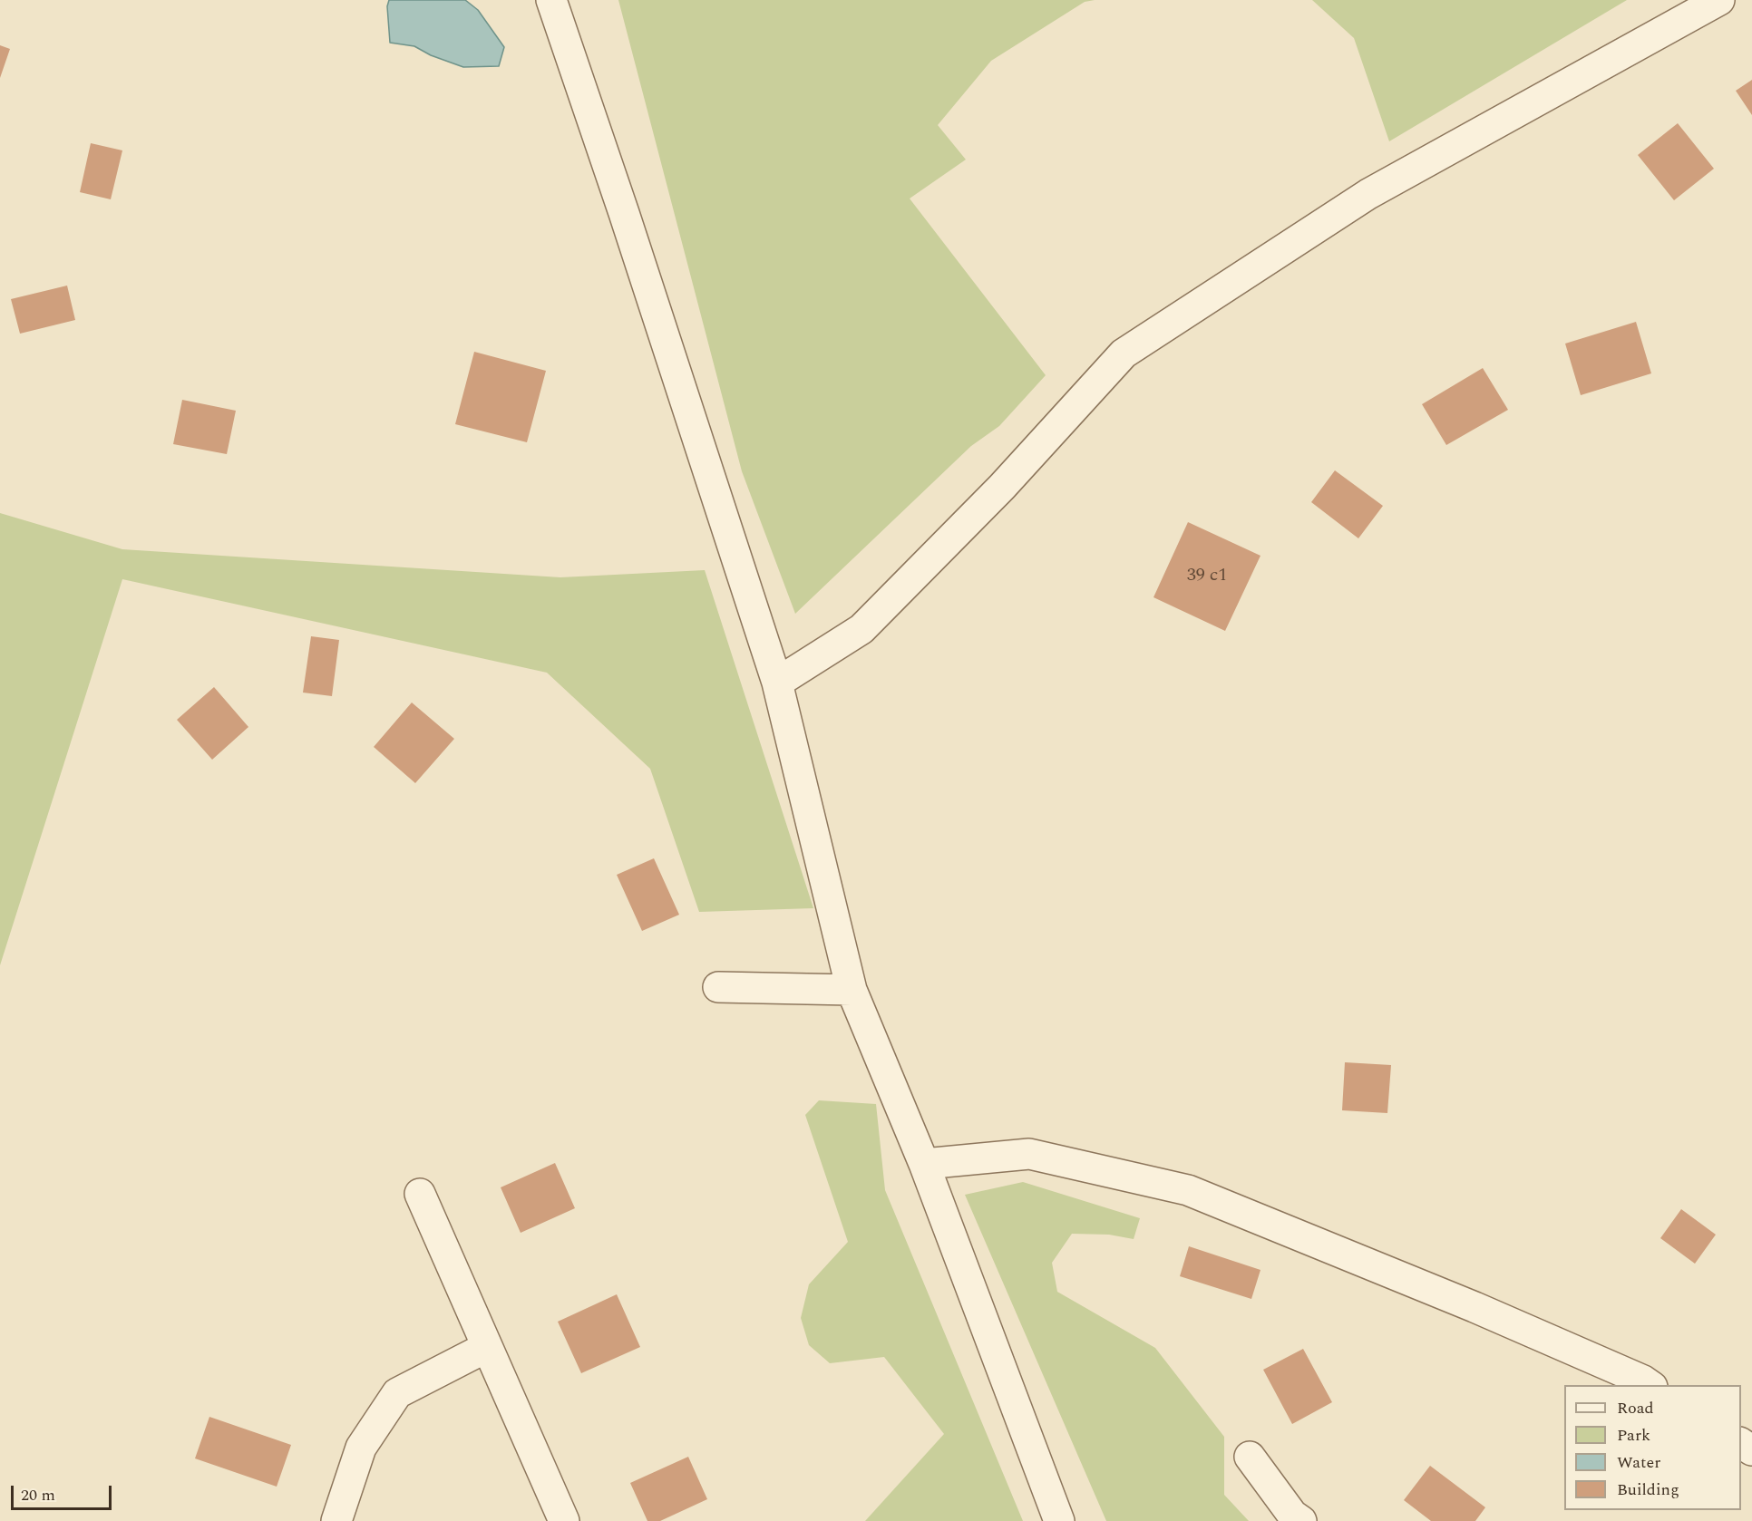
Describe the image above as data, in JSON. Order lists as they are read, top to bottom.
{
  "house_numbers": ["39 с1"],
  "legend": [
    "Road",
    "Park",
    "Water",
    "Building"
  ],
  "scale_bar": "20 m"
}
